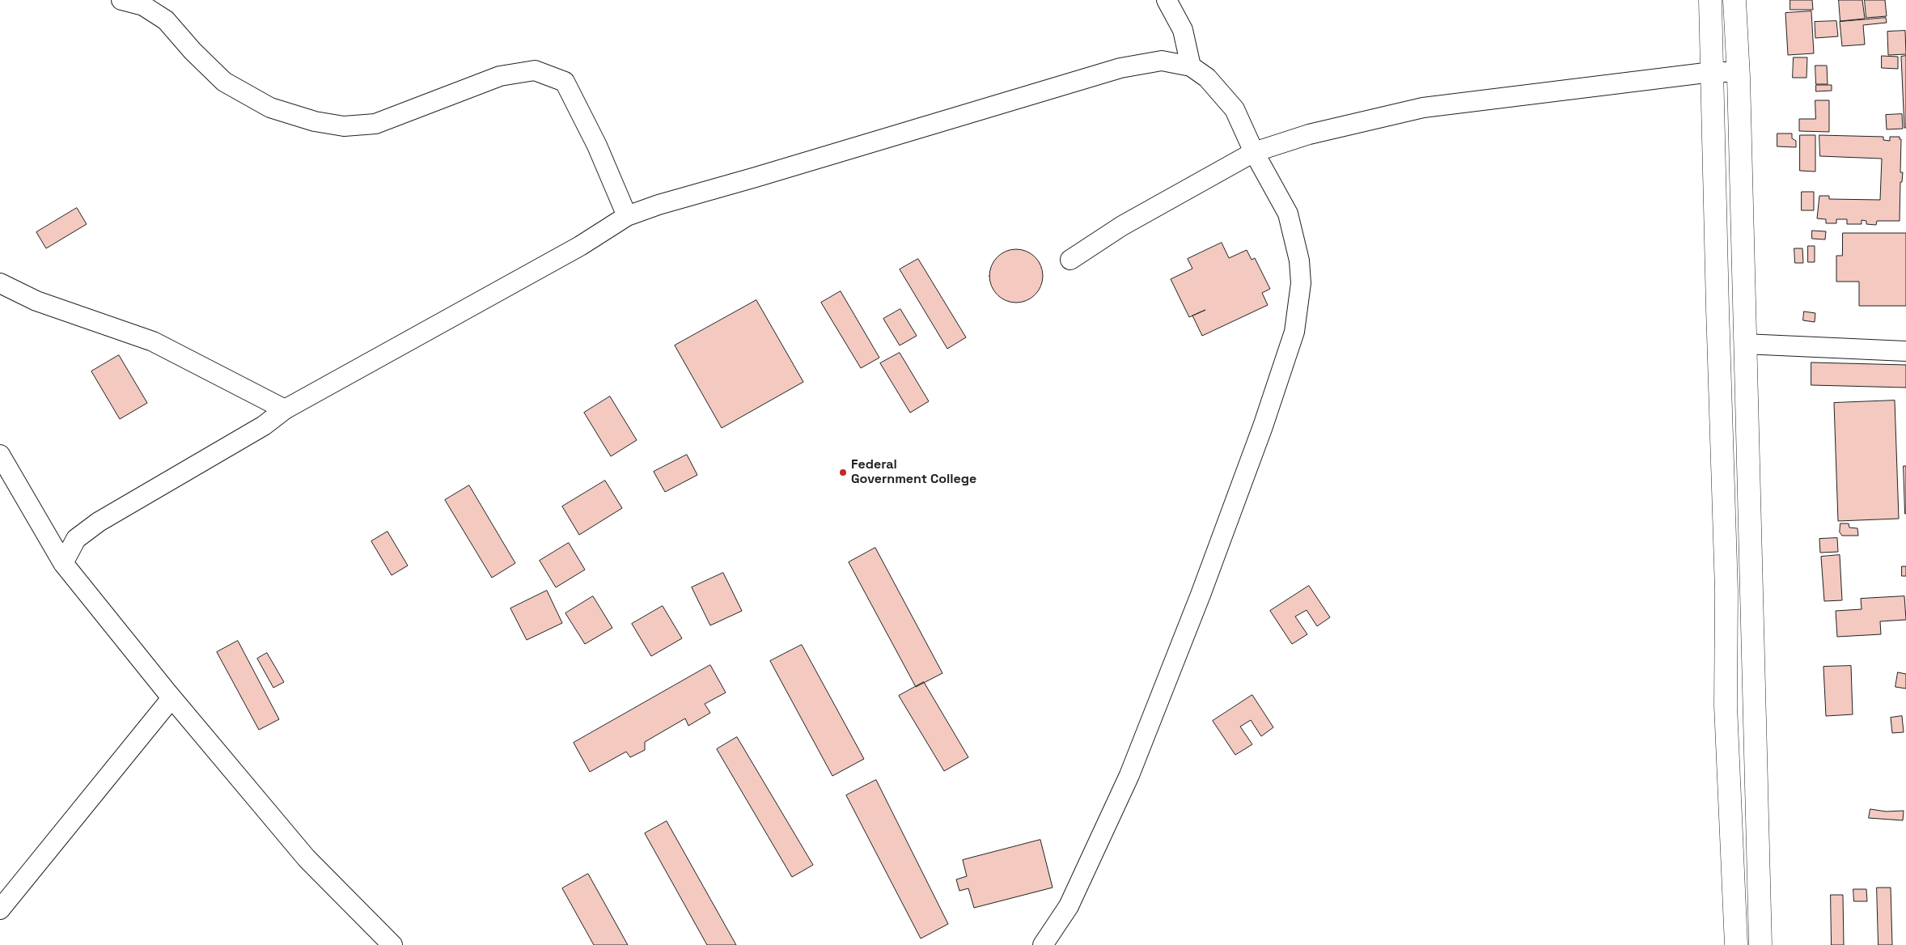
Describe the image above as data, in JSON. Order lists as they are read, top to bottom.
{
  "places": ["Federal Government College"]
}
